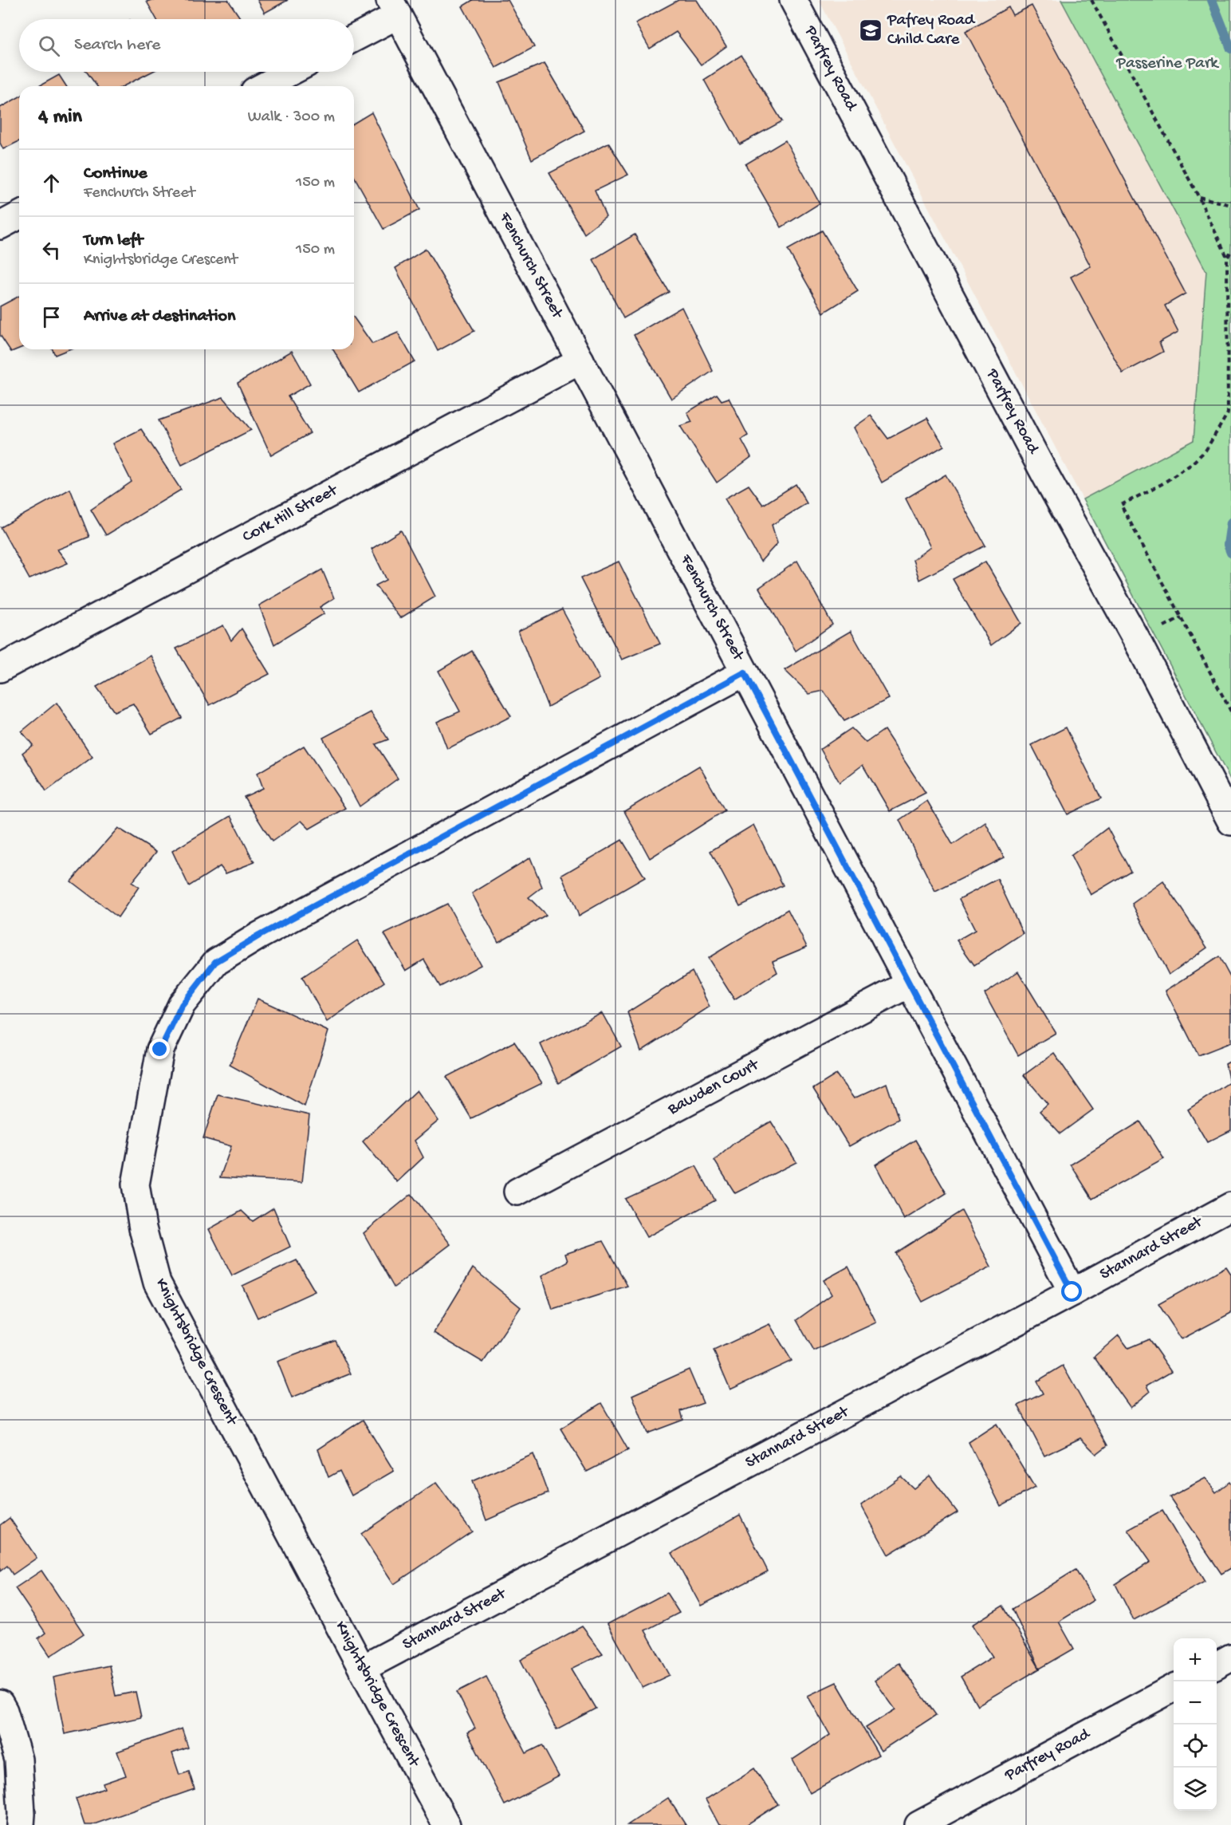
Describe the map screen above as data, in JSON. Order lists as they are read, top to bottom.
{
  "streets": {
    "street": [
      "Parfrey Road",
      "Fenchurch Street",
      "Cork Hill Street",
      "Bawden Court",
      "Stannard Street",
      "Knightsbridge Crescent"
    ]
  },
  "crossings": [
    ["Fenchurch Street", "Cork Hill Street"],
    ["Fenchurch Street", "Bawden Court"],
    ["Fenchurch Street", "Stannard Street"],
    ["Fenchurch Street", "Knightsbridge Crescent"],
    ["Stannard Street", "Knightsbridge Crescent"]
  ],
  "parks": ["Passerine Park"],
  "places": {
    "school or university": ["Pafrey Road Child Care"]
  },
  "page": {
    "search": "Search here",
    "heading": ["4 min", "Walk · 300 m"],
    "list": [
      ["Continue", "Fenchurch Street", "150 m"],
      ["Turn left", "Knightsbridge Crescent", "150 m"],
      "Arrive at destination"
    ],
    "map_buttons": ["+", "−"]
  }
}
